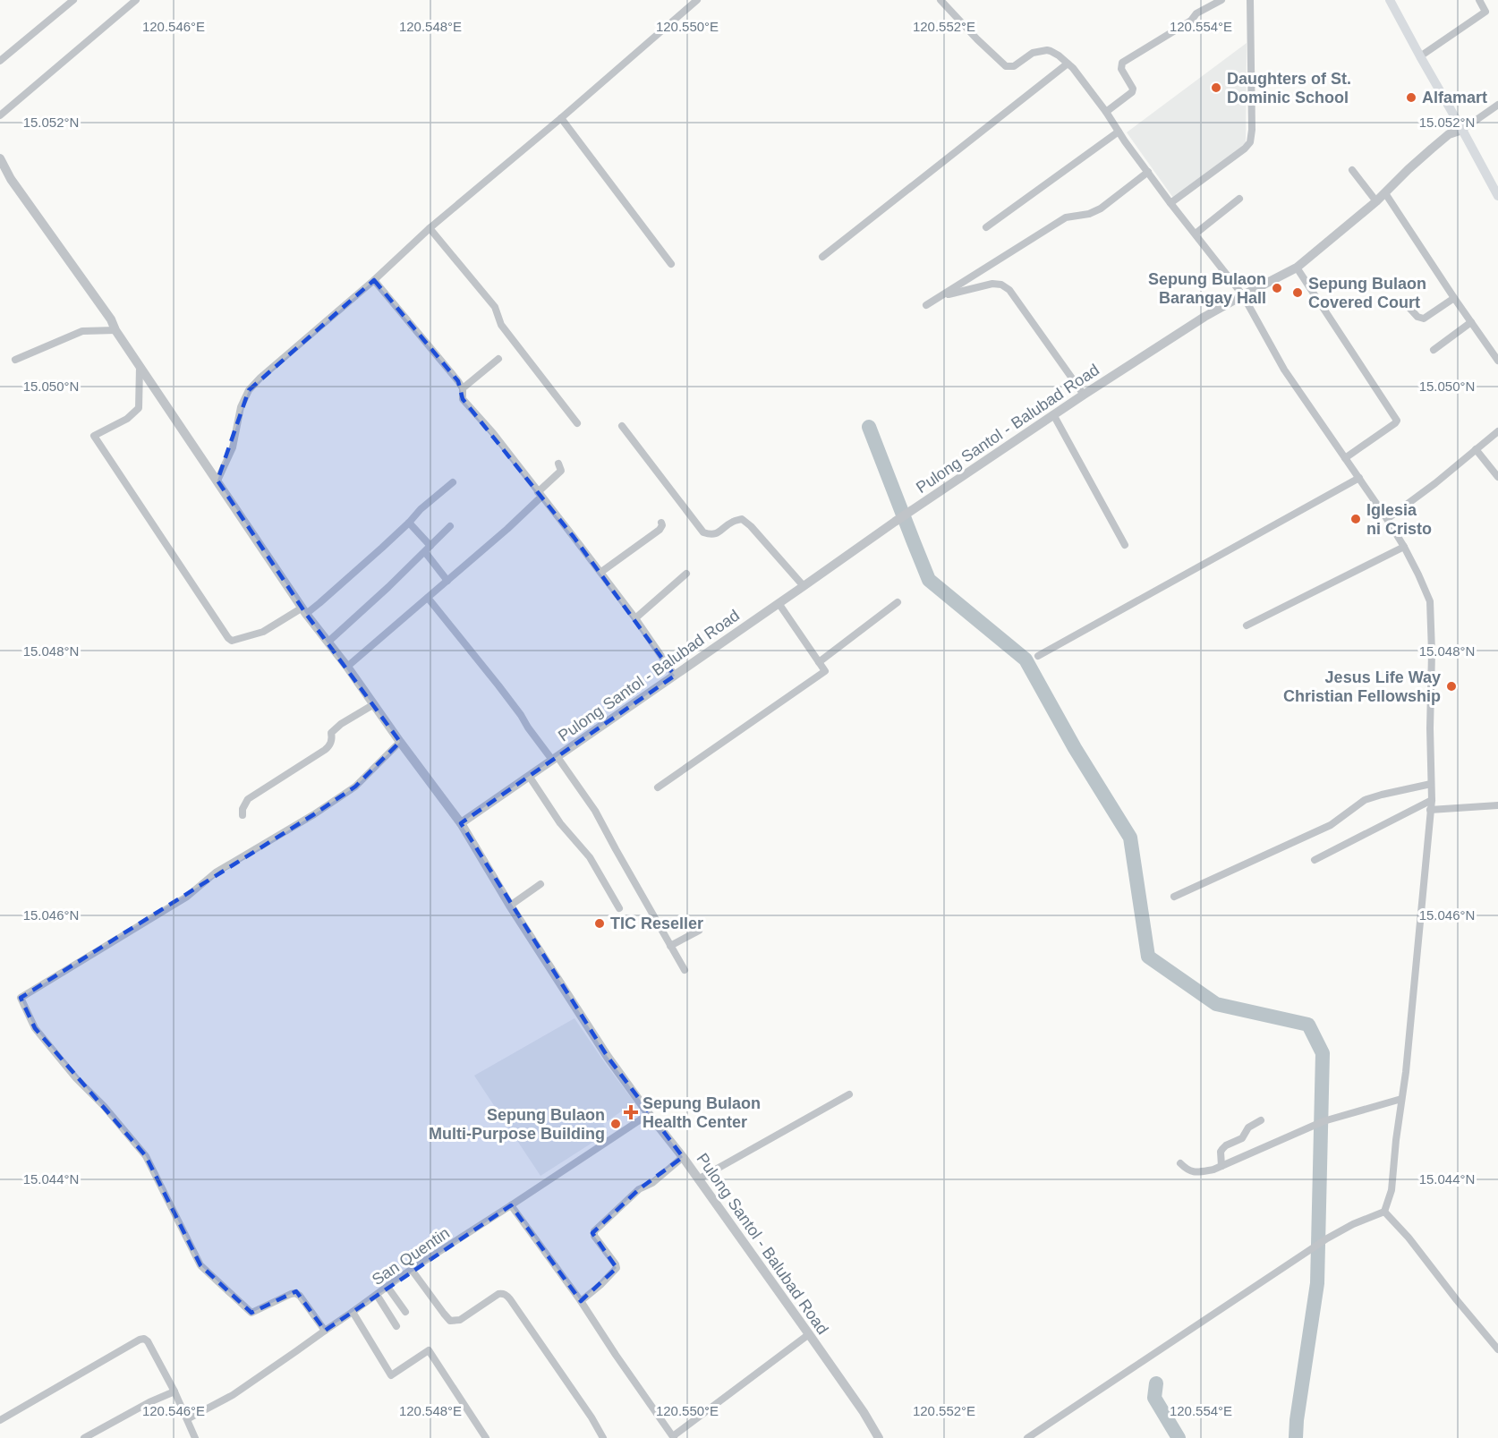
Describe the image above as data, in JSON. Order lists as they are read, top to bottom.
{
  "streets": {
    "street": ["Pulong Santol - Balubad Road", "San Quentin"]
  },
  "crossings": [
    ["Pulong Santol - Balubad Road", "San Quentin"]
  ],
  "places": {
    "other": [
      "Daughters of St. Dominic School",
      "Alfamart",
      "Sepung Bulaon Barangay Hall",
      "Sepung Bulaon Covered Court",
      "Iglesia ni Cristo",
      "Jesus Life Way Christian Fellowship",
      "TIC Reseller",
      "Sepung Bulaon Multi-Purpose Building"
    ],
    "health": ["Sepung Bulaon Health Center"]
  },
  "coordinates": [
    "120.546°E",
    "120.548°E",
    "120.550°E",
    "120.552°E",
    "120.554°E",
    "15.052°N",
    "15.050°N",
    "15.048°N",
    "15.046°N",
    "15.044°N"
  ]
}
